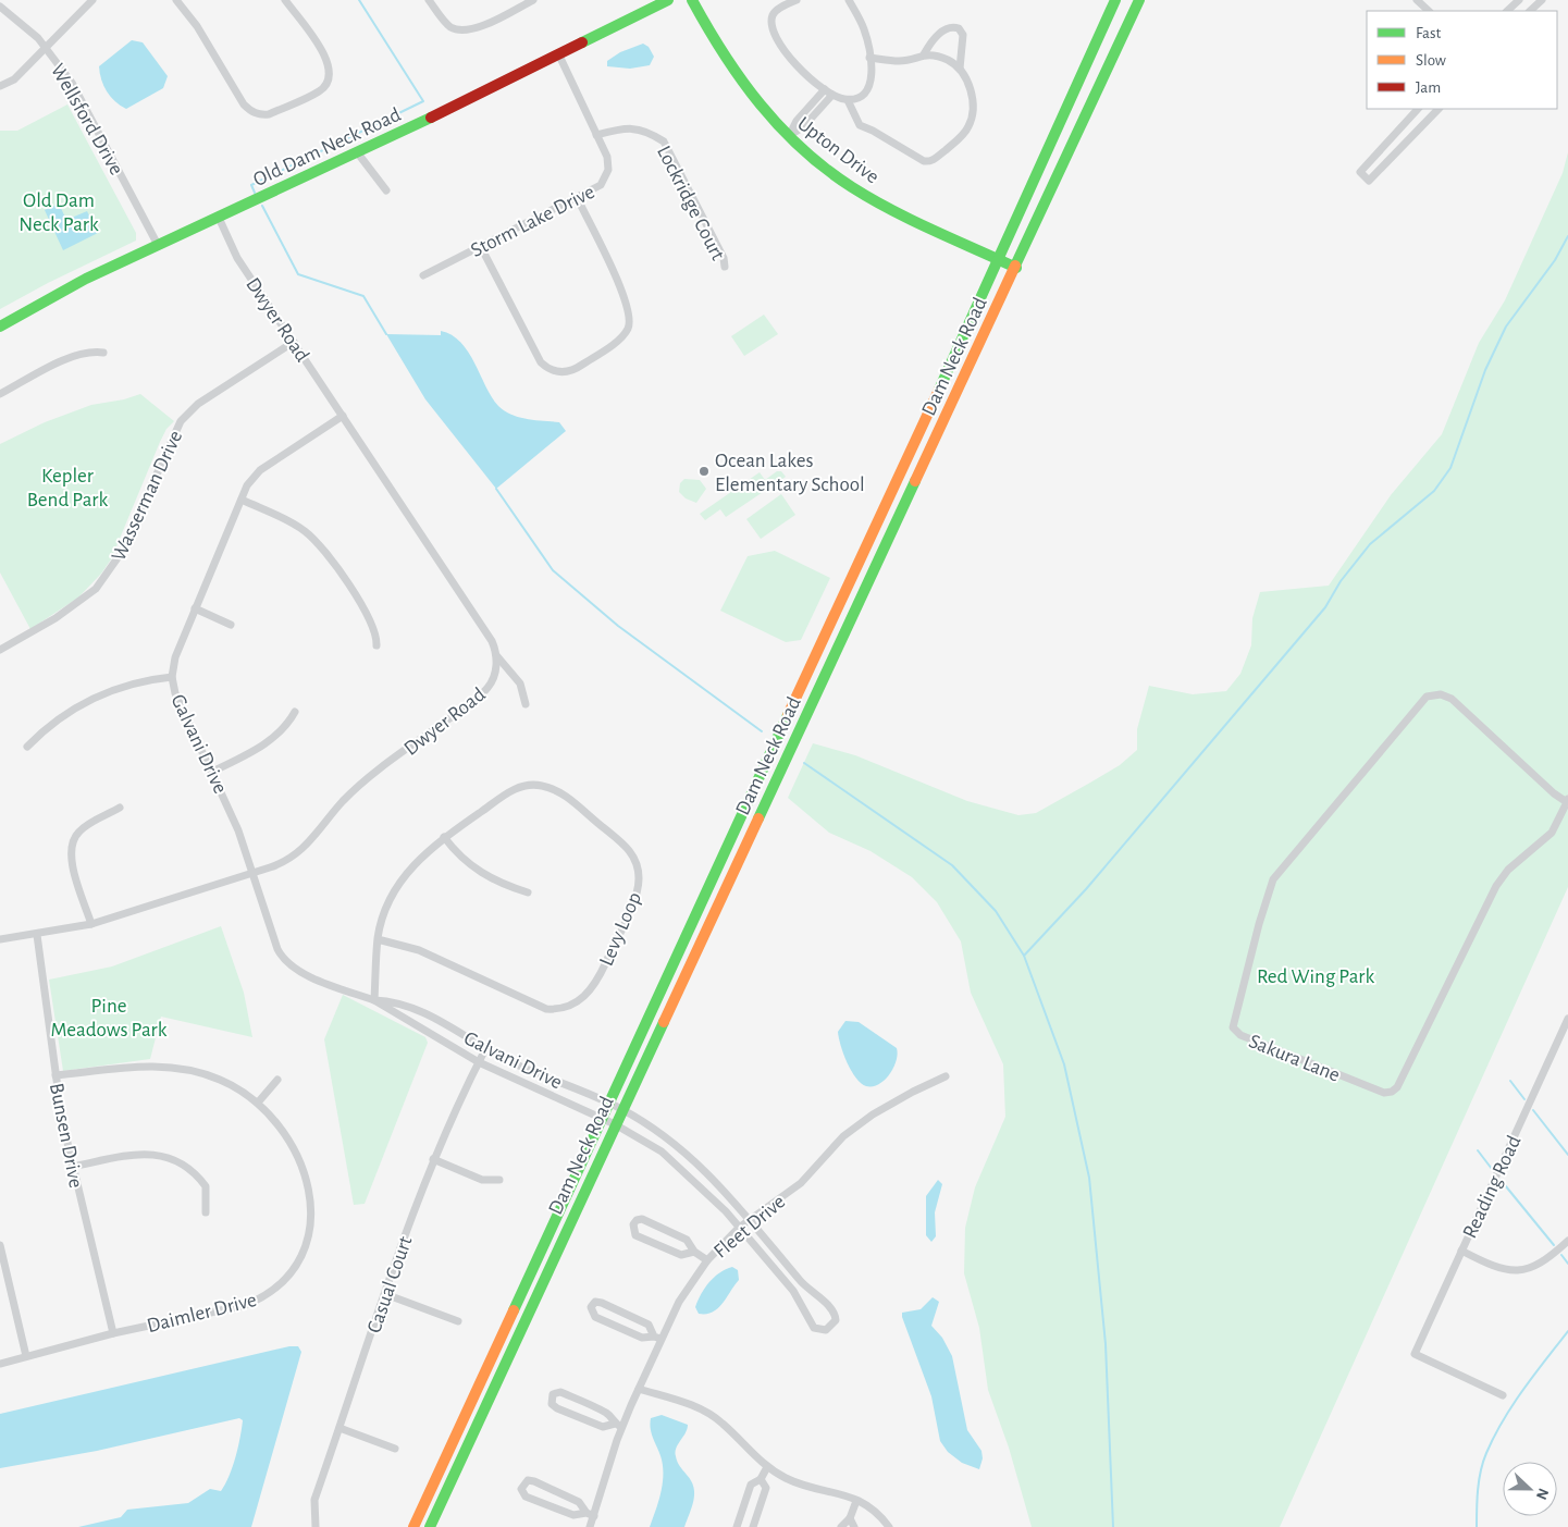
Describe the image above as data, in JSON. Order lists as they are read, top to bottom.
{
  "streets": {
    "main road": ["Old Dam Neck Road", "Upton Drive", "Dam Neck Road"],
    "street": [
      "Wellsford Drive",
      "Lockridge Court",
      "Storm Lake Drive",
      "Dwyer Road",
      "Wasserman Drive",
      "Galvani Drive",
      "Levy Loop",
      "Sakura Lane",
      "Bunsen Drive",
      "Reading Road",
      "Fleet Drive",
      "Casual Court",
      "Daimler Drive"
    ]
  },
  "crossings": [
    ["Wellsford Drive", "Old Dam Neck Road"],
    ["Old Dam Neck Road", "Storm Lake Drive"],
    ["Old Dam Neck Road", "Dwyer Road"],
    ["Upton Drive", "Dam Neck Road"],
    ["Lockridge Court", "Storm Lake Drive"],
    ["Dwyer Road", "Wasserman Drive"],
    ["Dwyer Road", "Galvani Drive"],
    ["Dwyer Road", "Bunsen Drive"],
    ["Dam Neck Road", "Galvani Drive"],
    ["Galvani Drive", "Levy Loop"],
    ["Galvani Drive", "Fleet Drive"],
    ["Galvani Drive", "Casual Court"],
    ["Bunsen Drive", "Daimler Drive"]
  ],
  "parks": [
    "Old Dam Neck Park",
    "Kepler Bend Park",
    "Red Wing Park",
    "Pine Meadows Park"
  ],
  "places": ["Ocean Lakes Elementary School"],
  "legend": ["Fast", "Slow", "Jam"],
  "north": "right"
}
